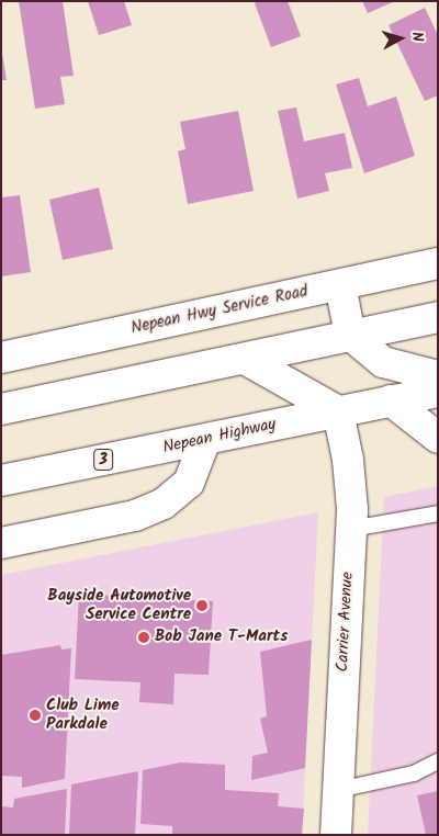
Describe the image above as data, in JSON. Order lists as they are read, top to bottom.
{
  "streets": {
    "main road": [
      "Nepean Hwy Service Road",
      "Nepean Highway",
      "3",
      "Carrier Avenue"
    ]
  },
  "crossings": [
    ["Nepean Highway", "Carrier Avenue"]
  ],
  "places": ["Bayside Automotive Service Centre", "Bob Jane T-Marts", "Club Lime Parkdale"],
  "north": "right"
}
